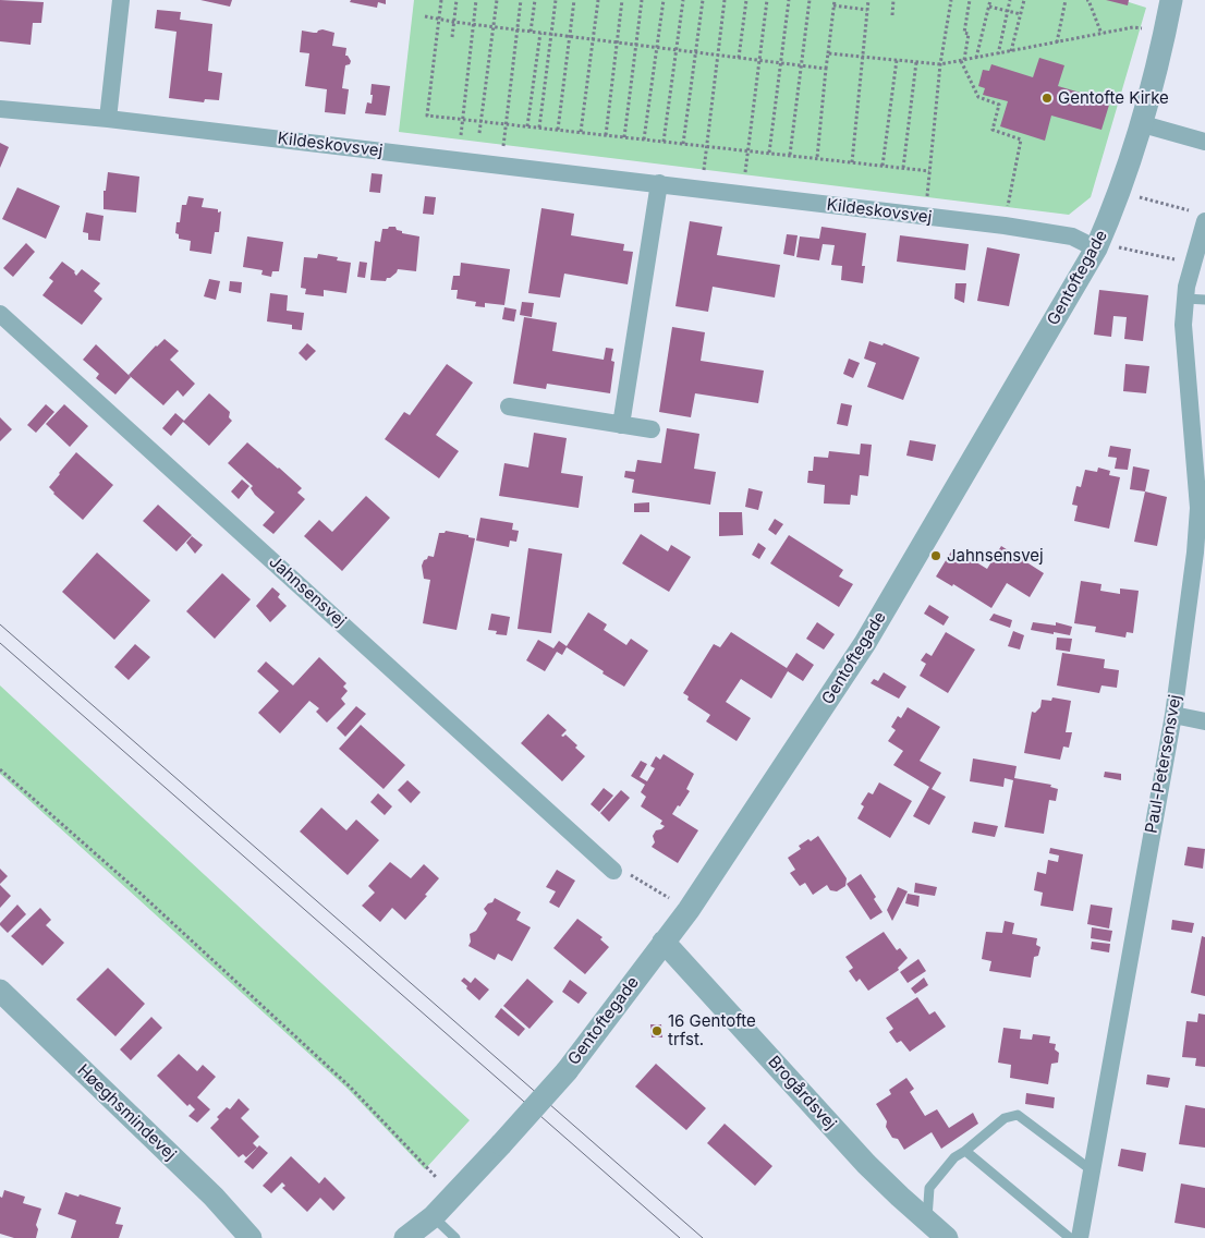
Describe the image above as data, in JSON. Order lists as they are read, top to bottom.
{
  "streets": {
    "street": [
      "Kildeskovsvej",
      "Gentoftegade",
      "Jahnsensvej",
      "Paul-Petersensvej",
      "Brogårdsvej",
      "Høeghsmindevej"
    ]
  },
  "crossings": [
    ["Kildeskovsvej", "Gentoftegade"],
    ["Gentoftegade", "Brogårdsvej"]
  ],
  "places": ["Gentofte Kirke", "Jahnsensvej", "16 Gentofte trfst."]
}
